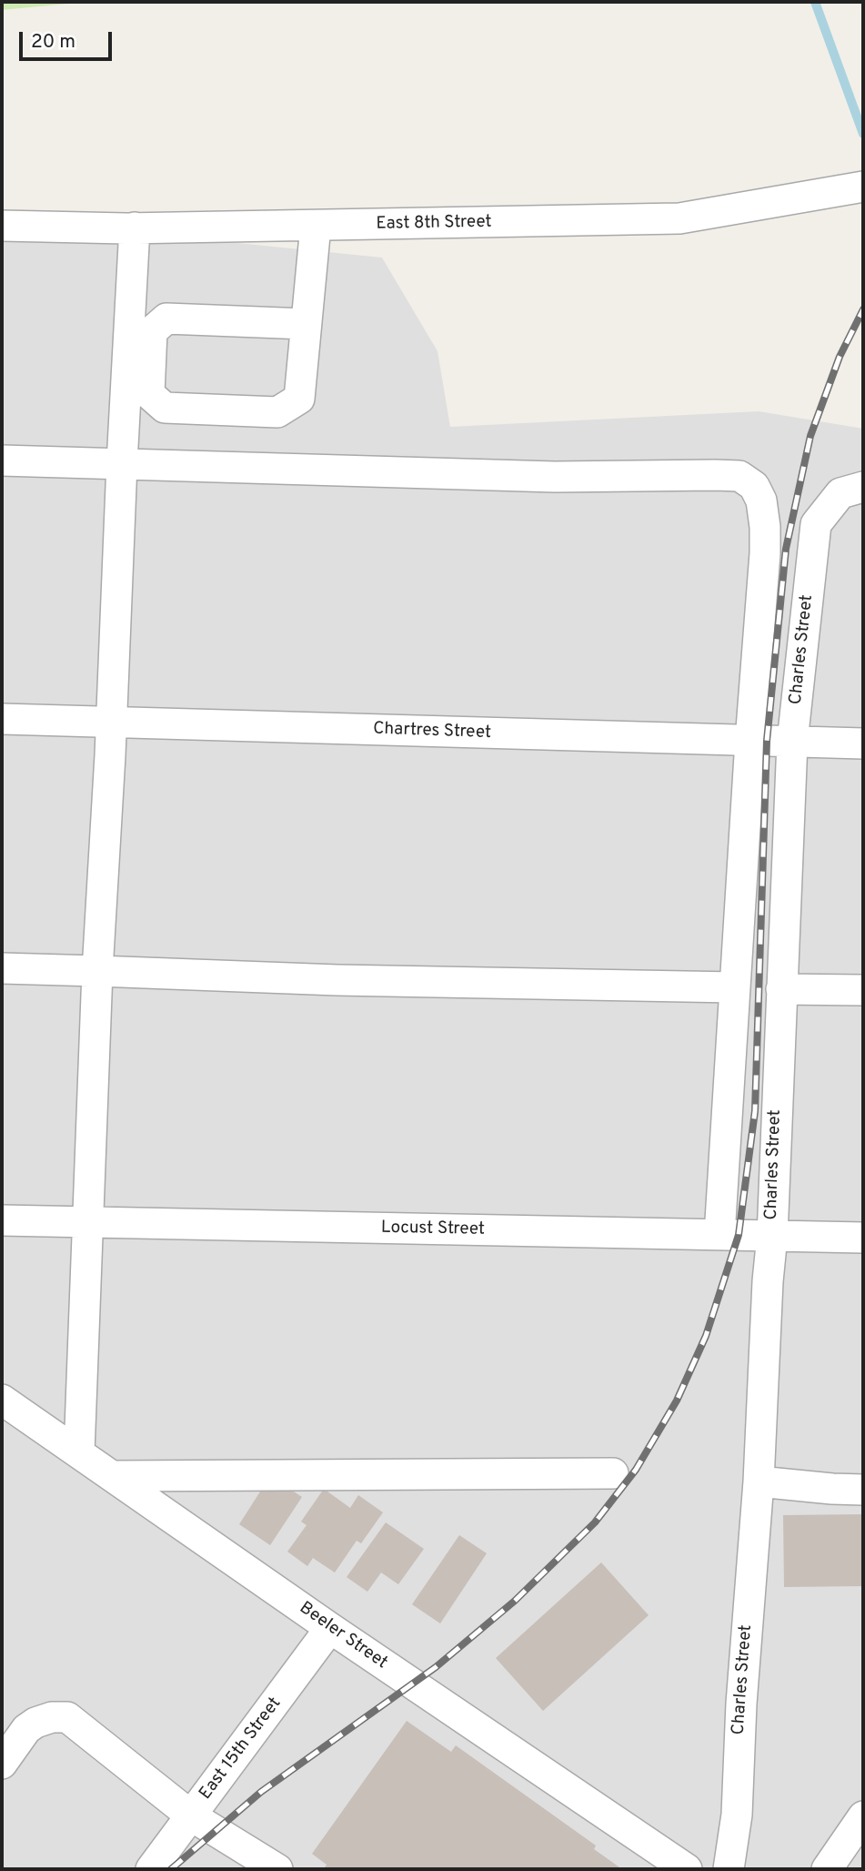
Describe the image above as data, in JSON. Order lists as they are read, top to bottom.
{
  "streets": {
    "street": [
      "East 8th Street",
      "Charles Street",
      "Chartres Street",
      "Locust Street",
      "Beeler Street",
      "East 15th Street"
    ]
  },
  "crossings": [
    ["Charles Street", "Chartres Street"],
    ["Charles Street", "Locust Street"],
    ["Beeler Street", "East 15th Street"]
  ],
  "scale_bar": "20 m"
}
